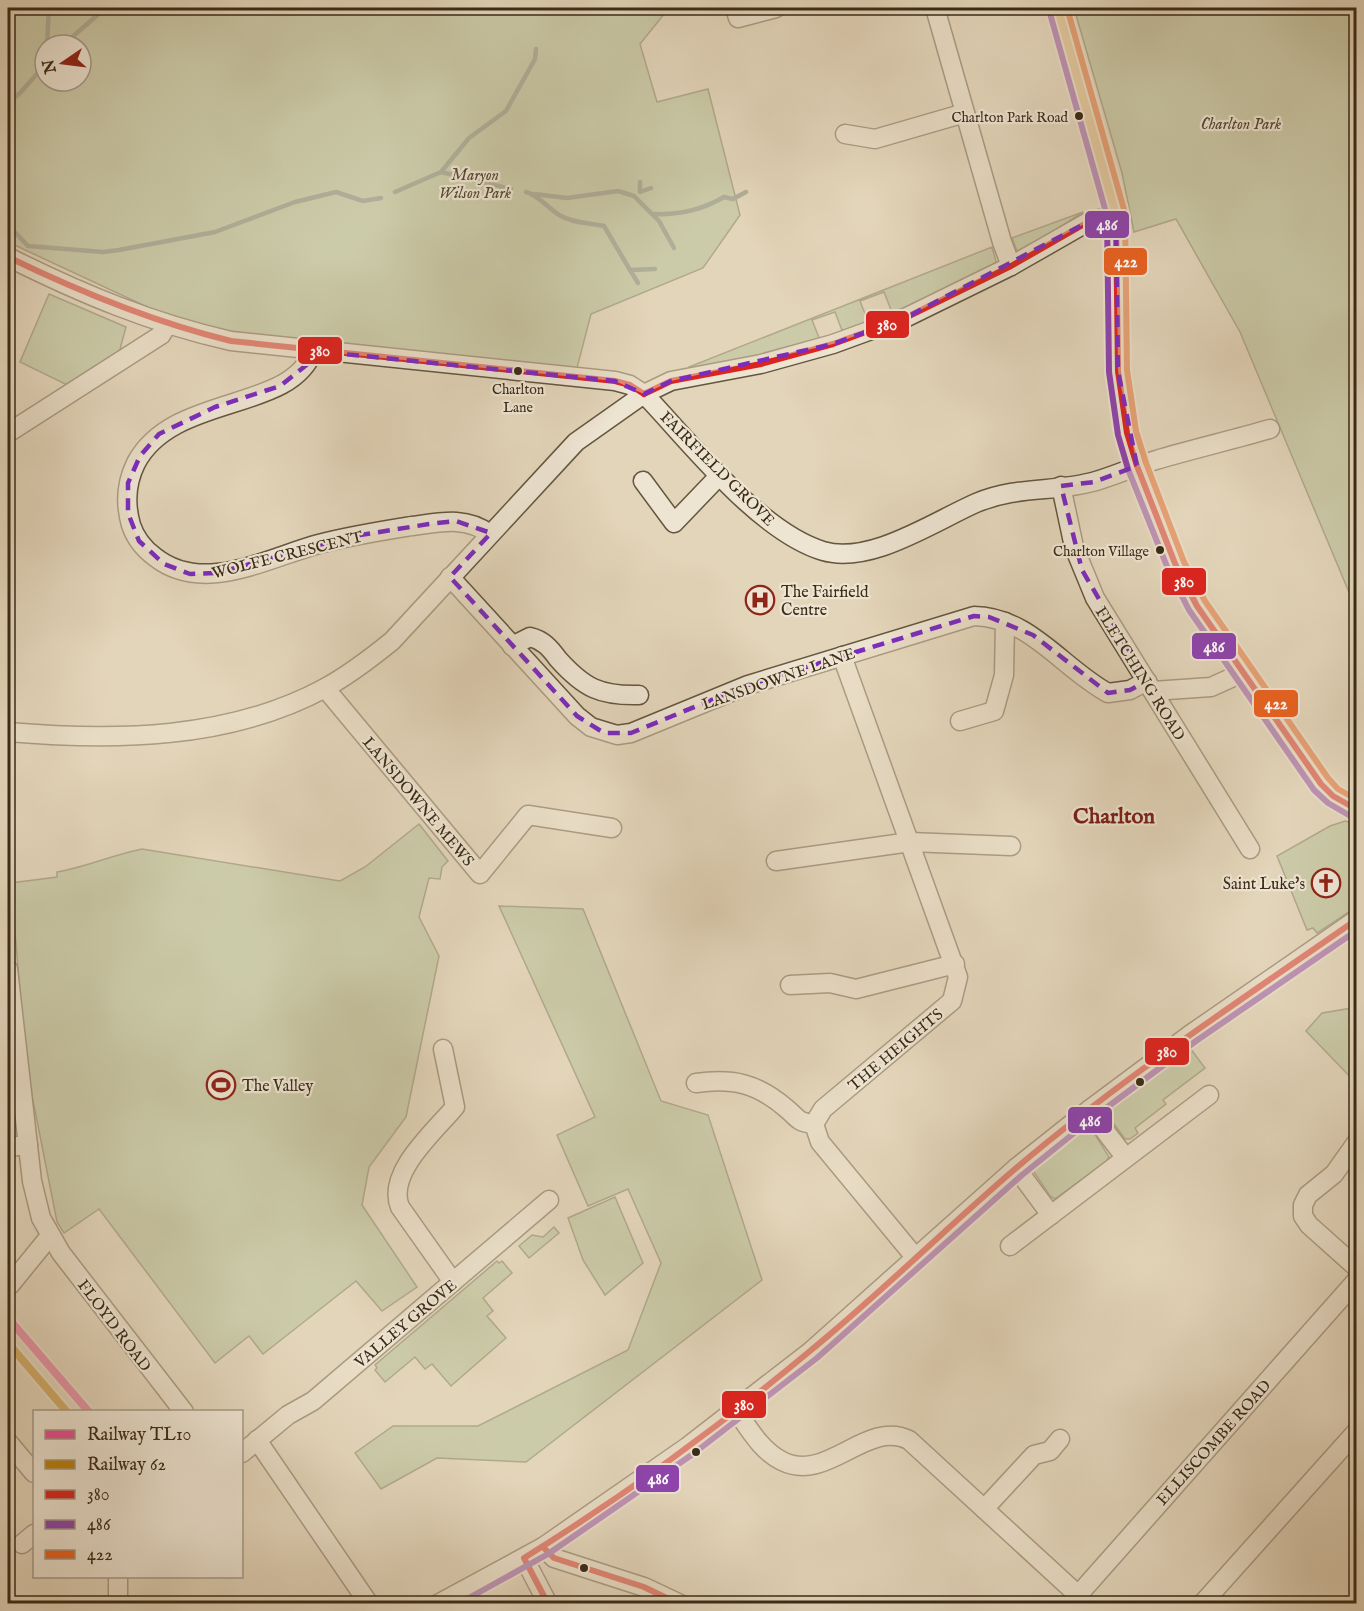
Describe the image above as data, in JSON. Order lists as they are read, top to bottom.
{
  "streets": {
    "street": [
      "FAIRFIELD GROVE",
      "WOLFE CRESCENT",
      "FLETCHING ROAD",
      "LANSDOWNE LANE",
      "LANSDOWNE MEWS",
      "THE HEIGHTS",
      "VALLEY GROVE",
      "FLOYD ROAD",
      "ELLISCOMBE ROAD"
    ]
  },
  "crossings": [
    ["FAIRFIELD GROVE", "FLETCHING ROAD"],
    ["FLETCHING ROAD", "LANSDOWNE LANE"],
    ["LANSDOWNE LANE", "THE HEIGHTS"]
  ],
  "districts": ["Charlton"],
  "parks": ["Charlton Park", "Maryon Wilson Park"],
  "places": {
    "other": ["Charlton Park Road", "Charlton Lane", "Charlton Village"],
    "hospital": ["The Fairfield Centre"],
    "church": ["Saint Luke's"],
    "sports": ["The Valley"]
  },
  "lines": [
    "transit line 422",
    "transit line 486",
    "transit line 380",
    "rail line TL10",
    "rail line 62"
  ],
  "legend": [
    "Railway TL10",
    "Railway 62",
    "380",
    "486",
    "422"
  ],
  "north": "left"
}
